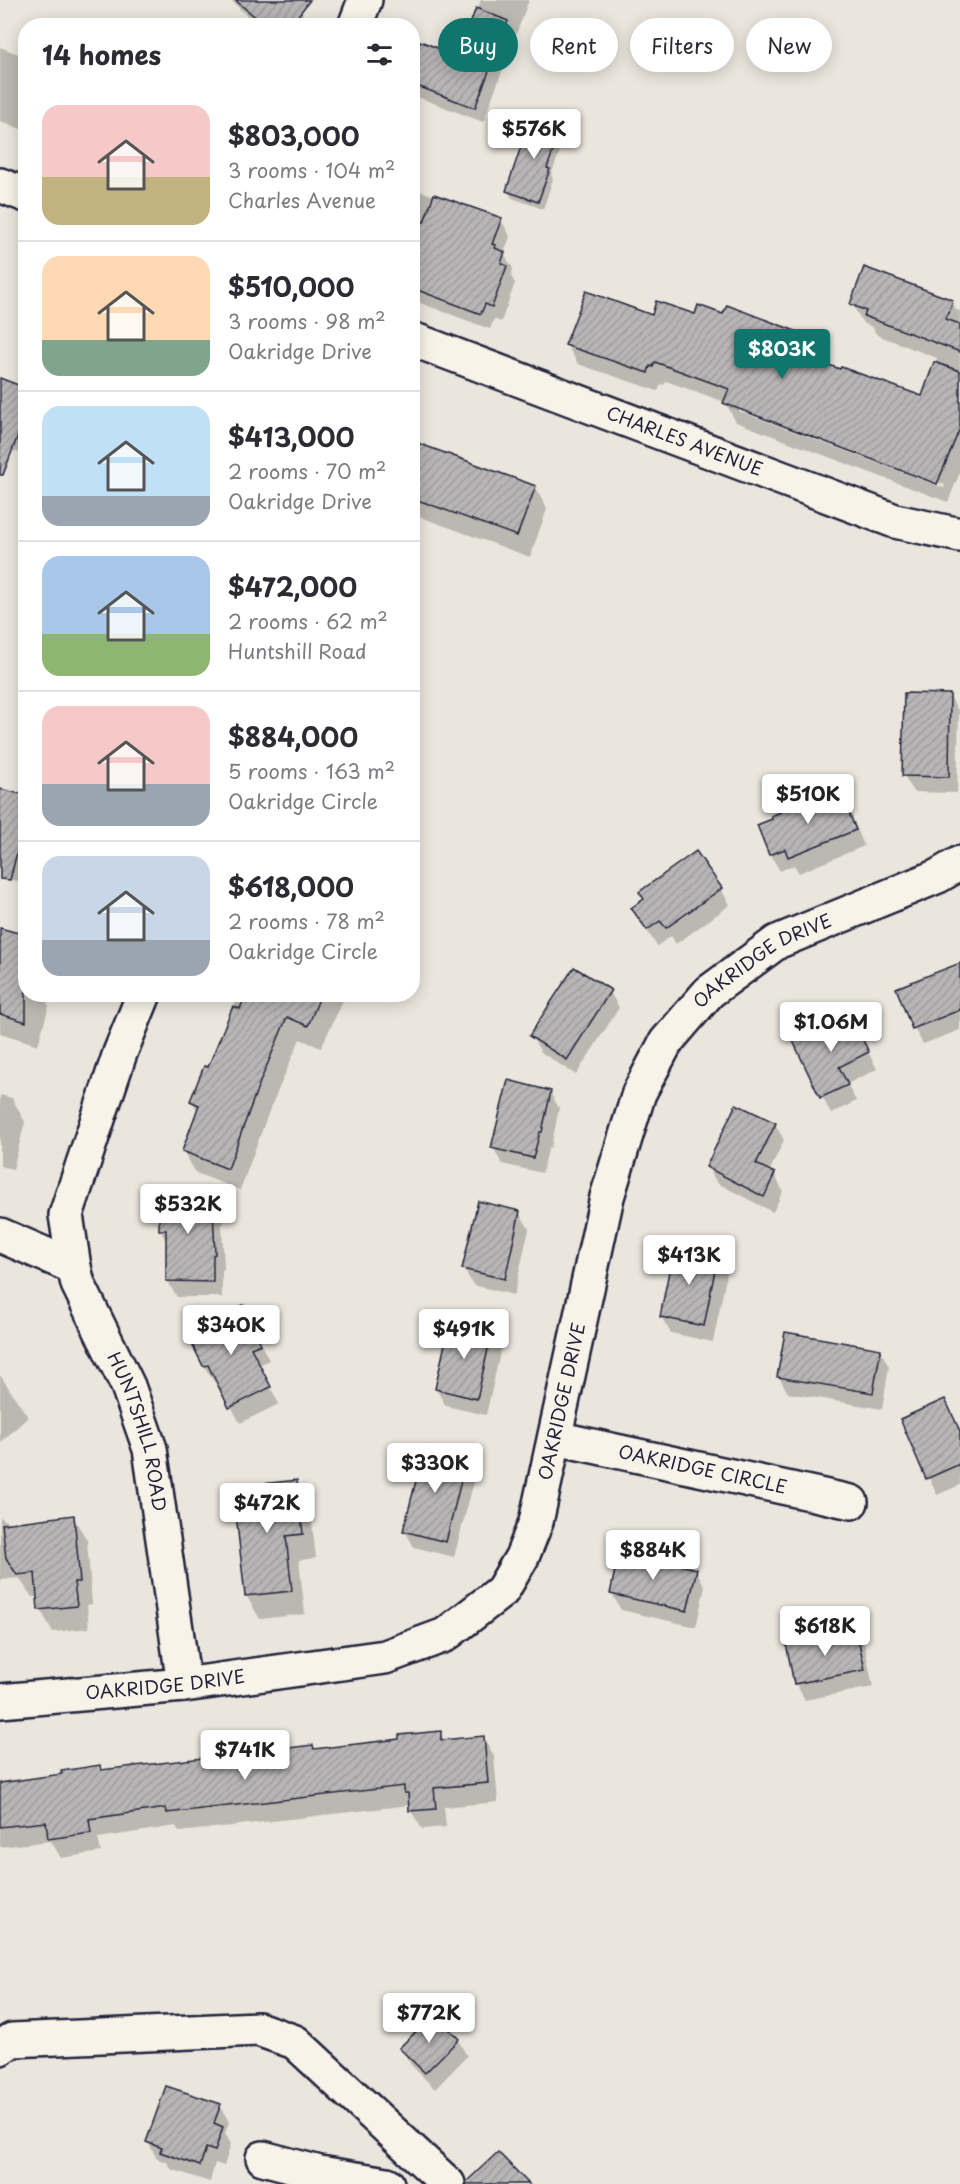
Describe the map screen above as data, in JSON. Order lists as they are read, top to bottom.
{
  "streets": {
    "street": [
      "CHARLES AVENUE",
      "OAKRIDGE DRIVE",
      "HUNTSHILL ROAD",
      "OAKRIDGE CIRCLE"
    ]
  },
  "crossings": [
    ["OAKRIDGE DRIVE", "HUNTSHILL ROAD"],
    ["OAKRIDGE DRIVE", "OAKRIDGE CIRCLE"]
  ],
  "page": {
    "chip": [
      "Buy",
      "Rent",
      "Filters",
      "New"
    ],
    "heading": "14 homes",
    "list": [
      {
        "name": "$803,000",
        "note": "3 rooms · 104 m² · Charles Avenue"
      },
      {
        "name": "$510,000",
        "note": "3 rooms · 98 m² · Oakridge Drive"
      },
      {
        "name": "$413,000",
        "note": "2 rooms · 70 m² · Oakridge Drive"
      },
      {
        "name": "$472,000",
        "note": "2 rooms · 62 m² · Huntshill Road"
      },
      {
        "name": "$884,000",
        "note": "5 rooms · 163 m² · Oakridge Circle"
      },
      {
        "name": "$618,000",
        "note": "2 rooms · 78 m² · Oakridge Circle"
      }
    ],
    "price": [
      "$576K",
      "$803K",
      "$510K",
      "$1.06M",
      "$532K",
      "$413K",
      "$340K",
      "$491K",
      "$330K",
      "$472K",
      "$884K",
      "$618K",
      "$741K",
      "$772K"
    ]
  }
}
